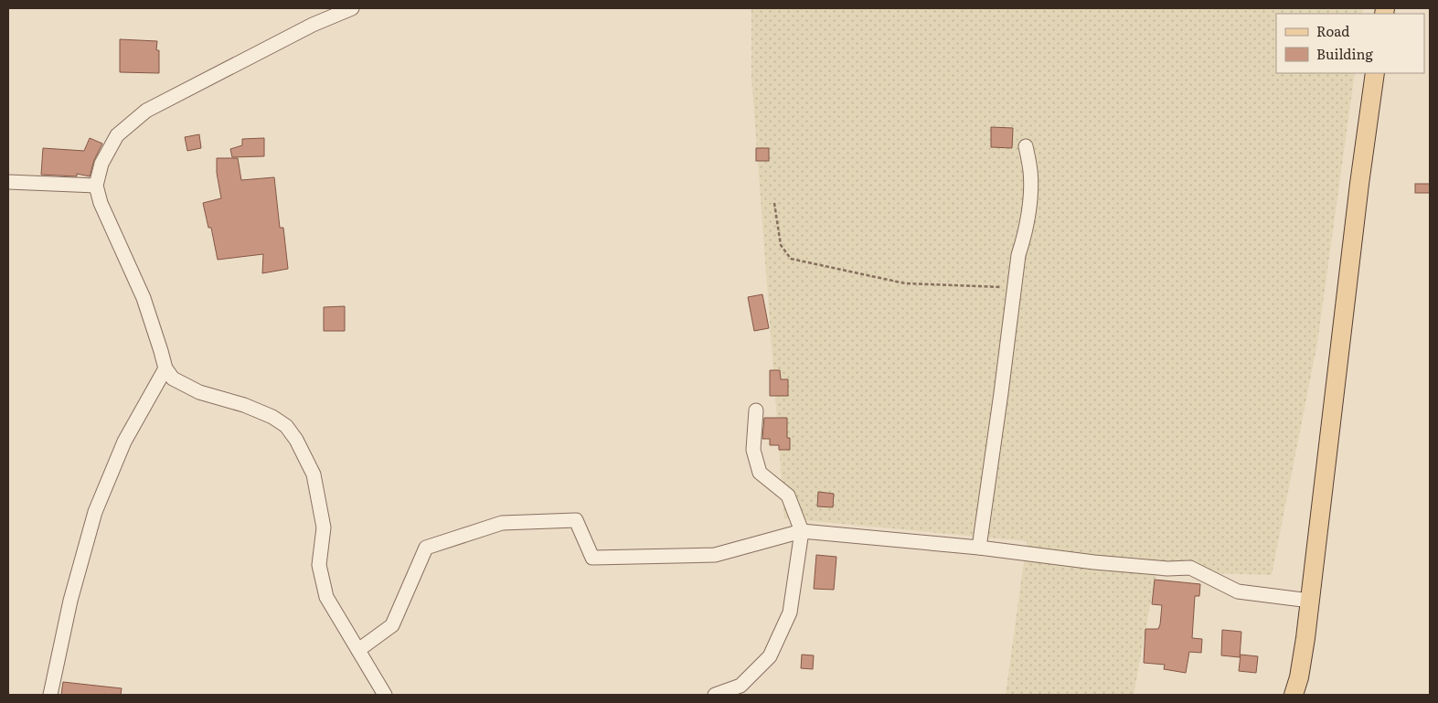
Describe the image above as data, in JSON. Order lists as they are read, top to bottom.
{
  "legend": ["Road", "Building"]
}
